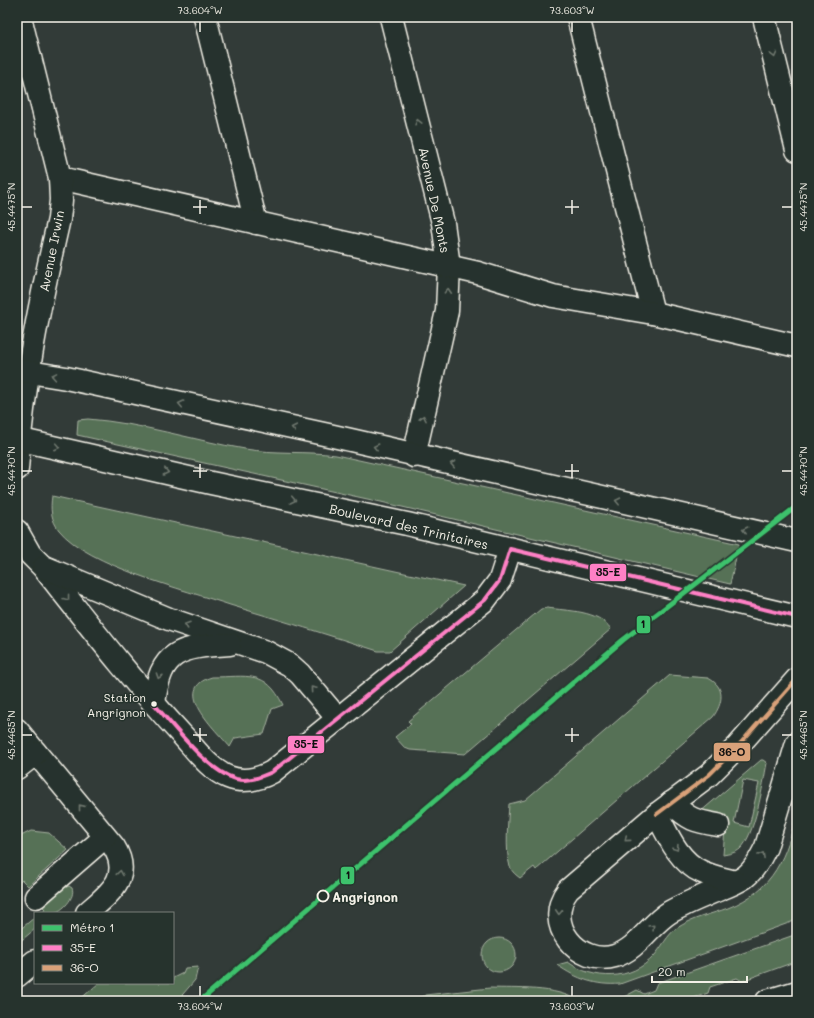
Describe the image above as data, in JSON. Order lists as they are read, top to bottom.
{
  "streets": {
    "main road": ["Avenue De Monts", "Avenue Irwin", "Boulevard des Trinitaires"]
  },
  "crossings": [
    ["Avenue Irwin", "Boulevard des Trinitaires"]
  ],
  "places": ["Station Angrignon", "Angrignon"],
  "lines": ["metro line 1", "transit line 35-E", "transit line 36-O"],
  "legend": ["Métro 1", "35-E", "36-O"],
  "scale_bar": "20 m",
  "coordinates": [
    "73.604°W",
    "73.603°W",
    "45.4475°N",
    "45.4470°N",
    "45.4465°N"
  ]
}
